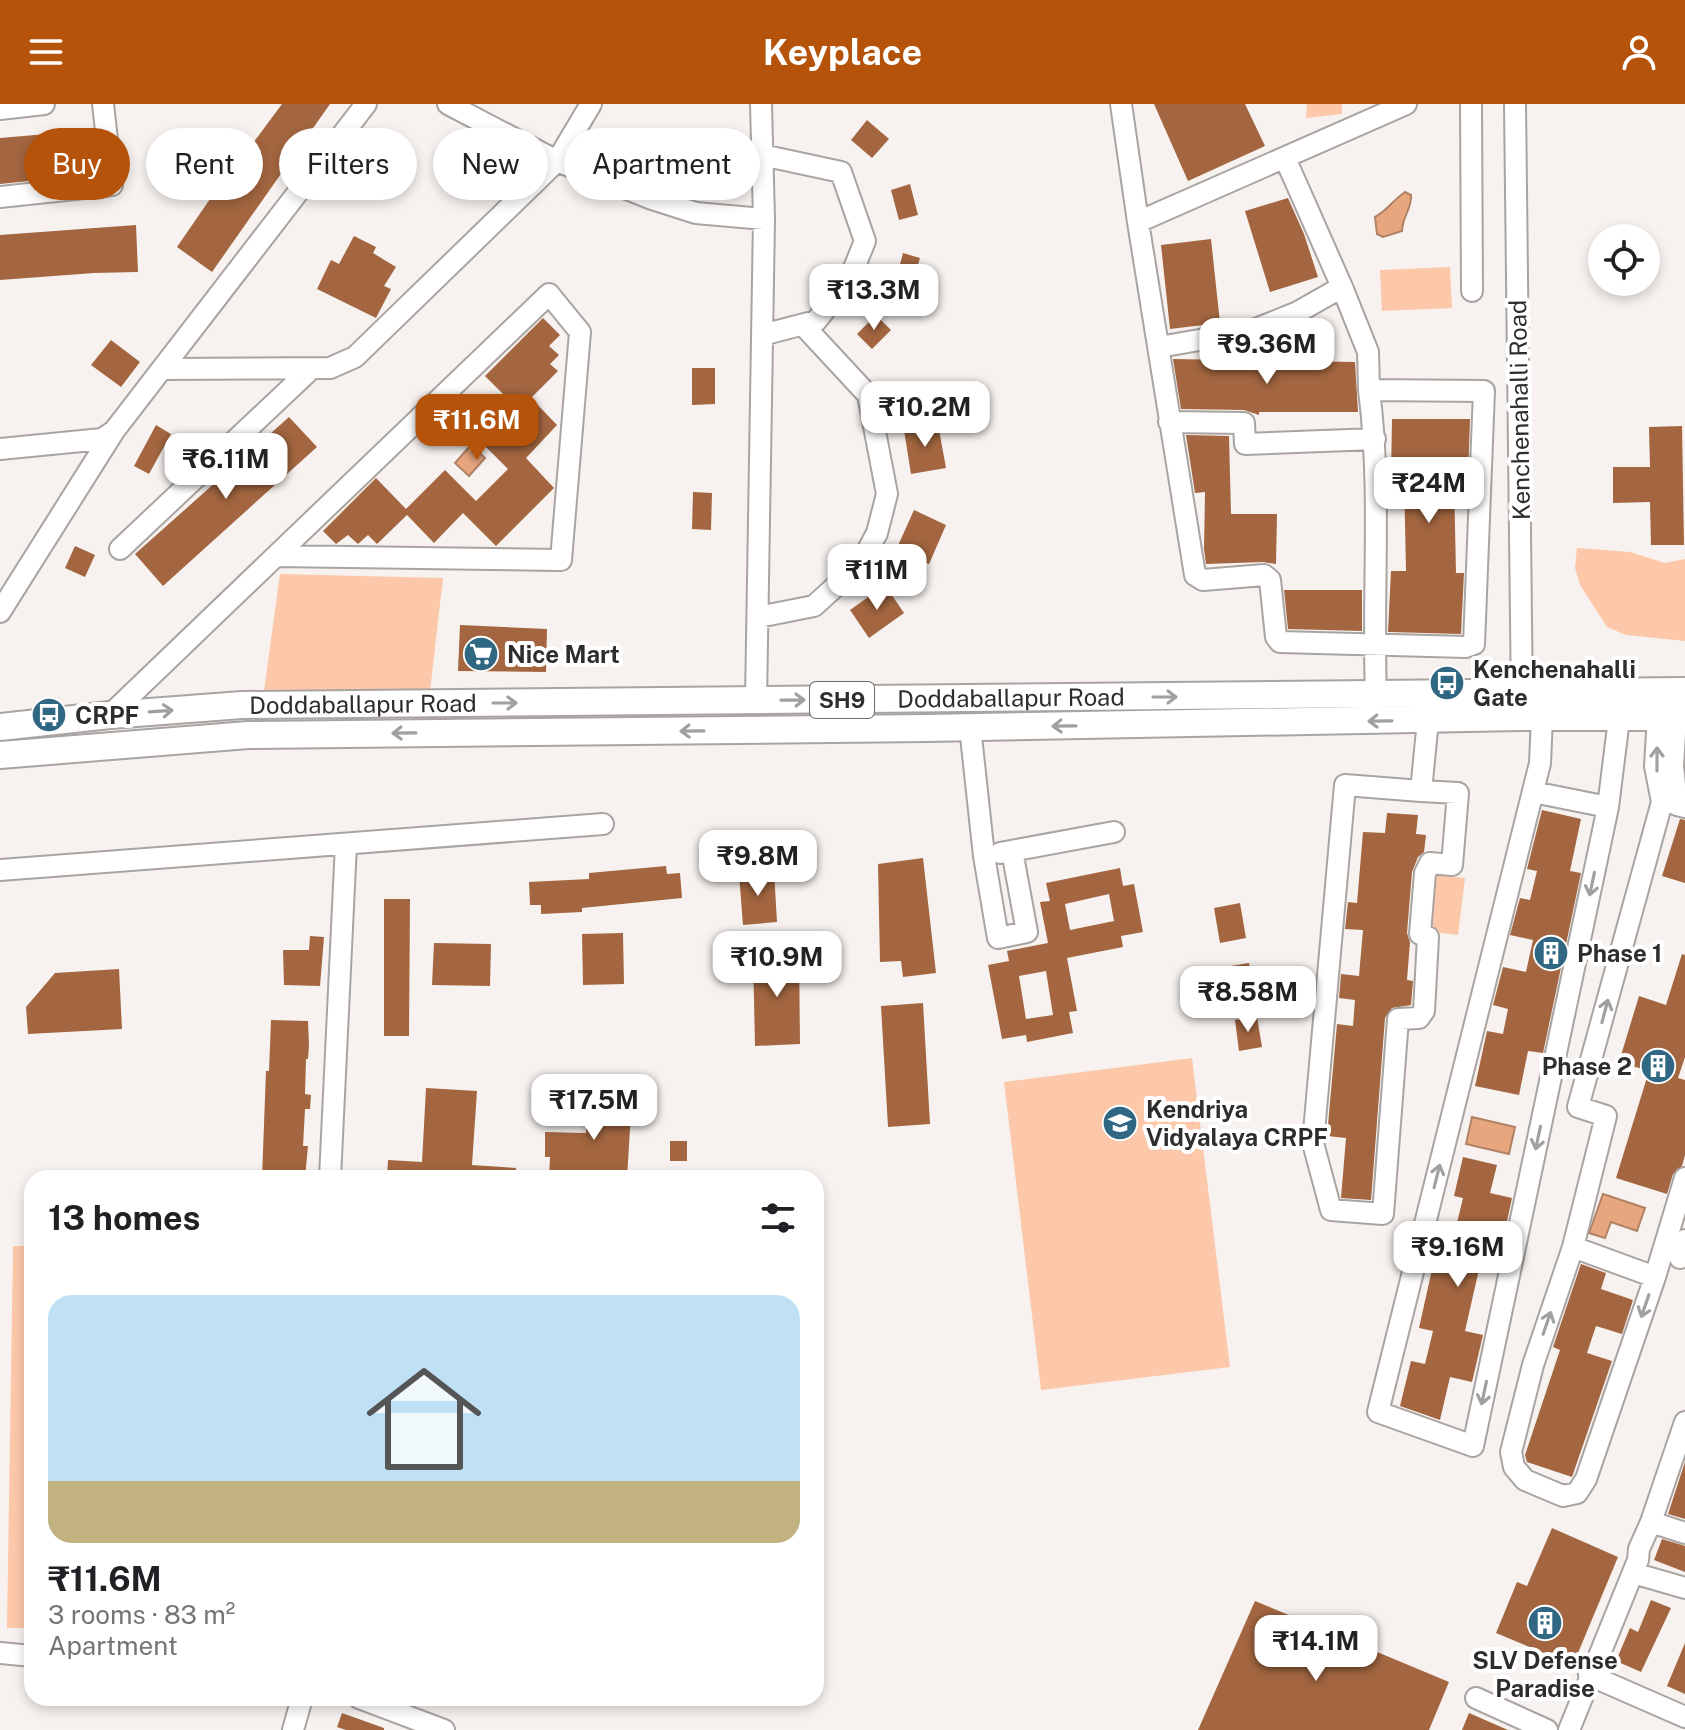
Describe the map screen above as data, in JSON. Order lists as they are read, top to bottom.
{
  "streets": {
    "main road": ["Doddaballapur Road", "SH9"],
    "street": ["Kenchenahalli Road"]
  },
  "crossings": [
    ["Kenchenahalli Road", "Doddaballapur Road"]
  ],
  "places": {
    "supermarket": ["Nice Mart"],
    "bus stop": ["Kenchenahalli Gate", "CRPF"],
    "building": ["Phase 1", "Phase 2", "SLV Defense Paradise"],
    "school or university": ["Kendriya Vidyalaya CRPF"]
  },
  "page": {
    "header": "Keyplace",
    "chip": [
      "Buy",
      "Rent",
      "Filters",
      "New",
      "Apartment"
    ],
    "price": [
      "₹13.3M",
      "₹9.36M",
      "₹10.2M",
      "₹11.6M",
      "₹6.11M",
      "₹24M",
      "₹11M",
      "₹9.8M",
      "₹10.9M",
      "₹8.58M",
      "₹17.5M",
      "₹9.16M",
      "₹14.1M"
    ],
    "heading": "13 homes",
    "list": [
      {
        "name": "₹11.6M",
        "note": "3 rooms · 83 m² · Apartment"
      }
    ]
  }
}
